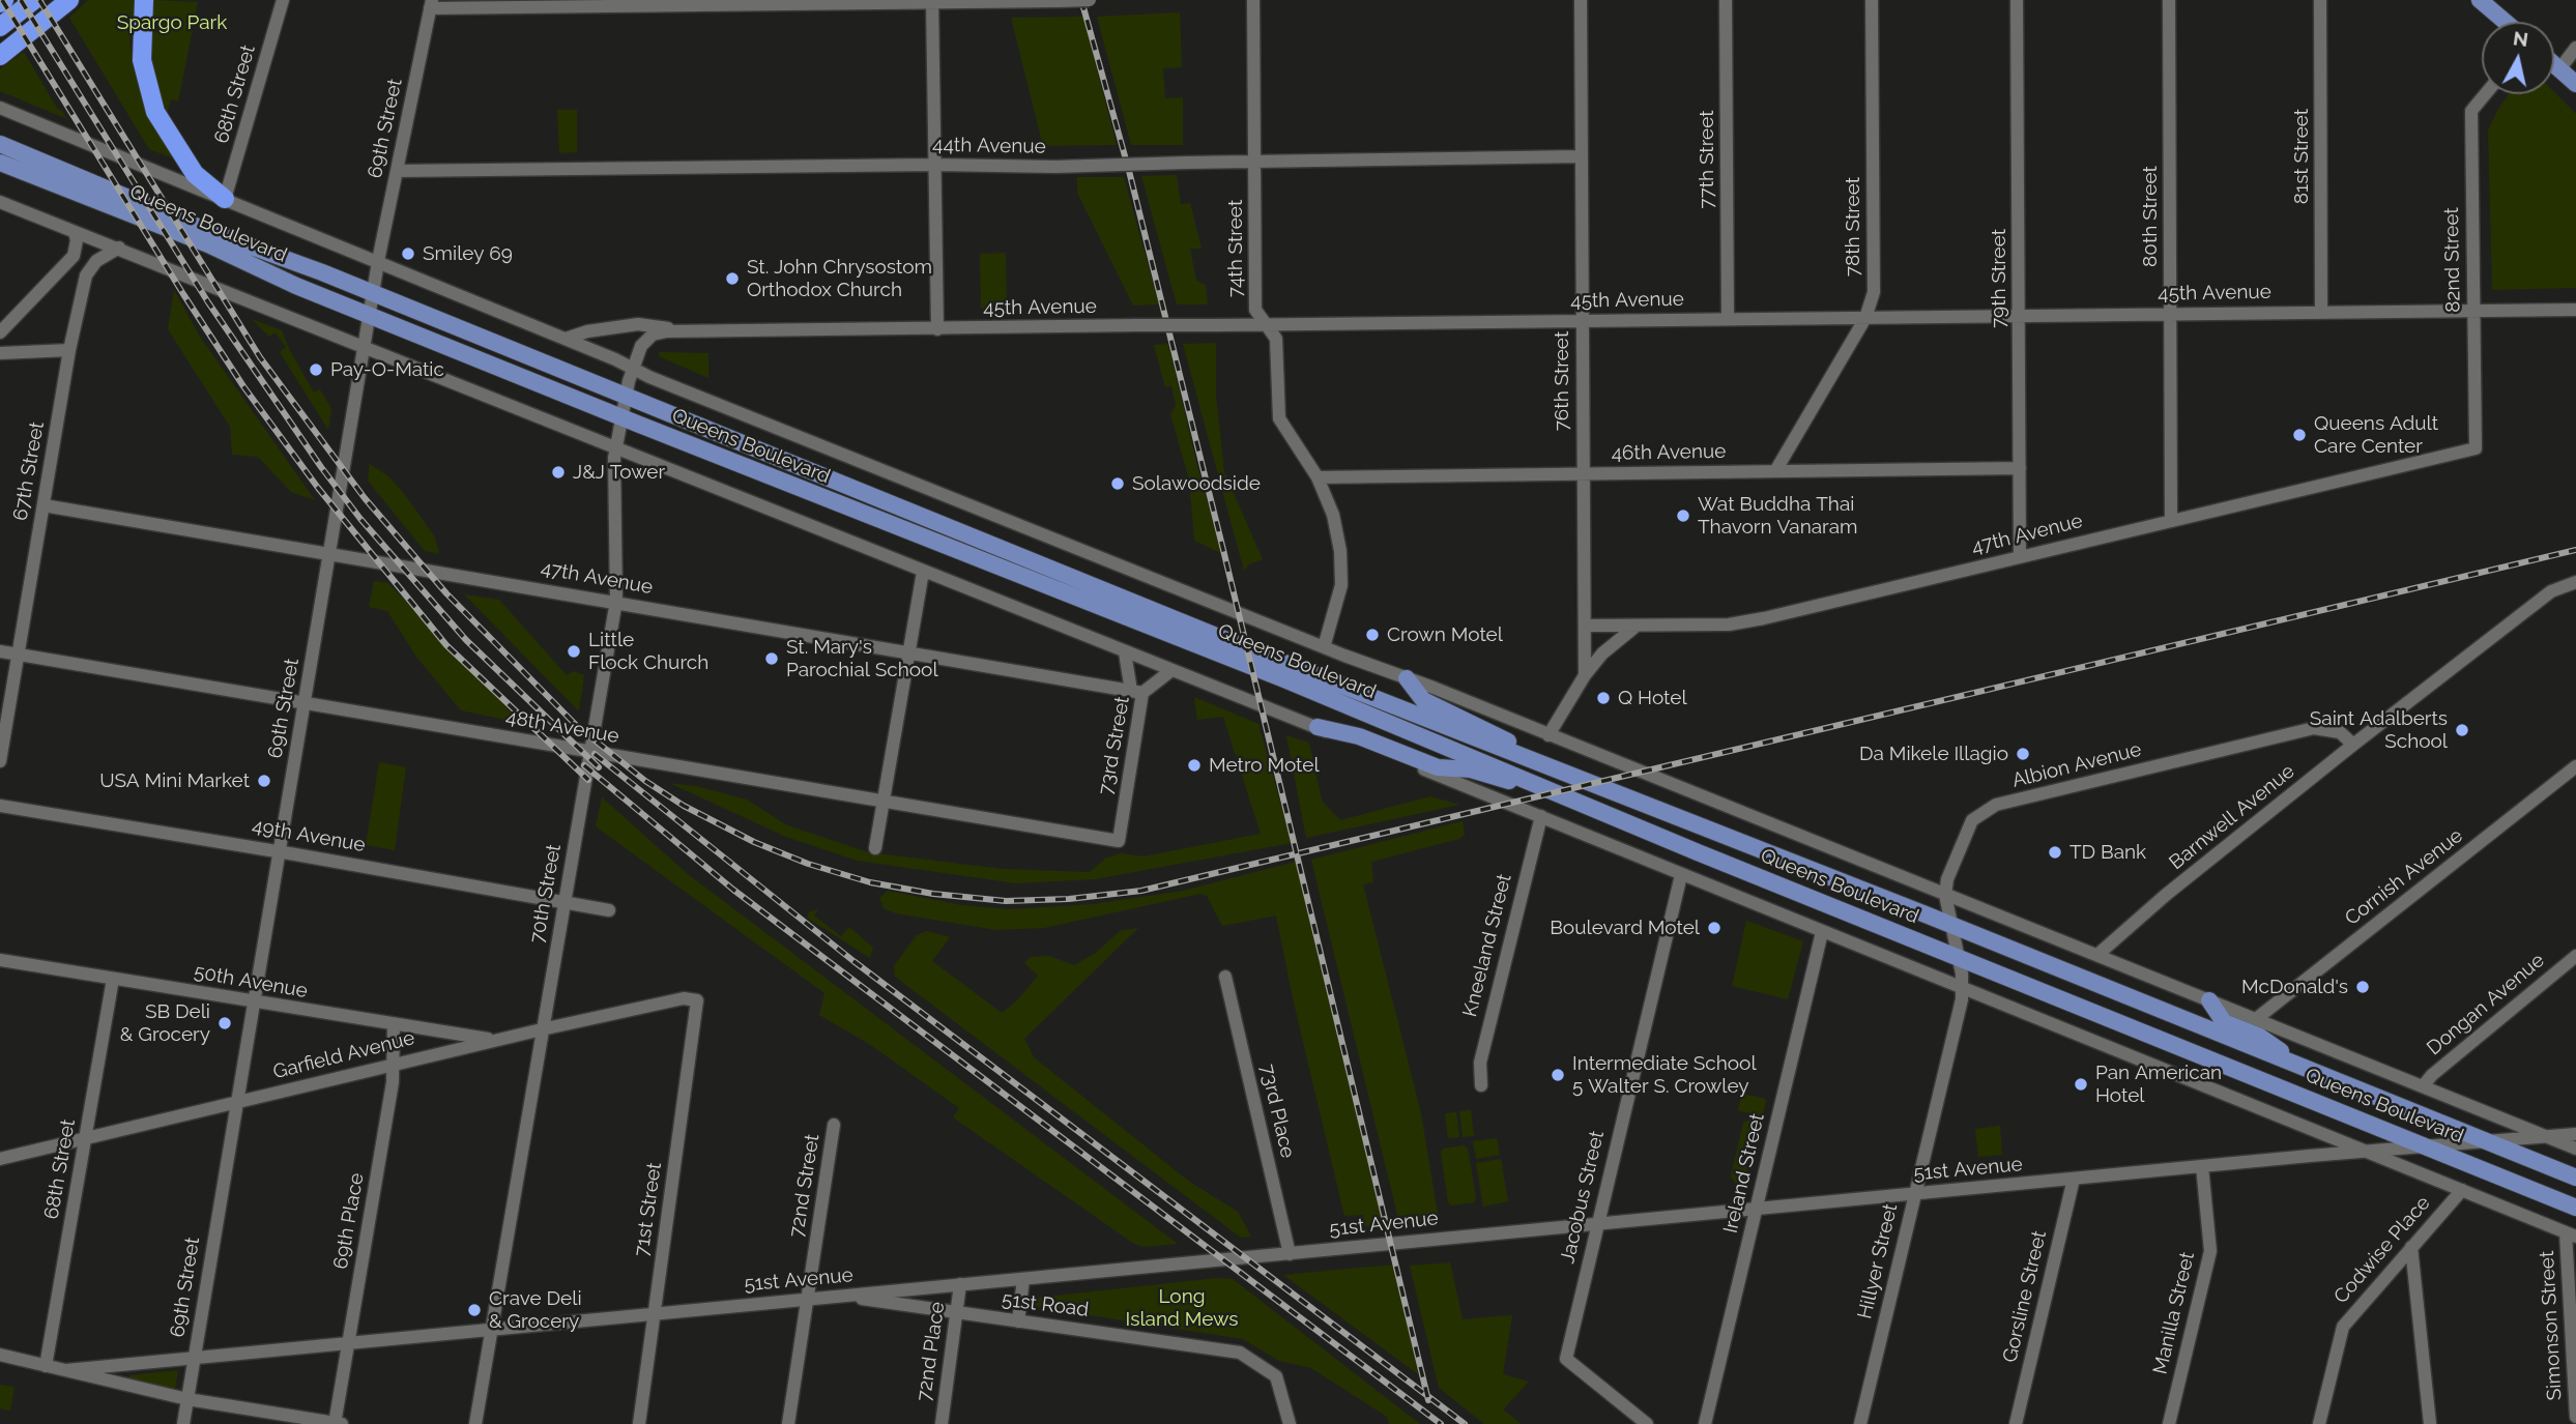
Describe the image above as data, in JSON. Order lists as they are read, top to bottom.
{
  "streets": {
    "main road": ["Queens Boulevard"],
    "street": [
      "68th Street",
      "69th Street",
      "44th Avenue",
      "81st Street",
      "77th Street",
      "80th Street",
      "78th Street",
      "74th Street",
      "82nd Street",
      "79th Street",
      "45th Avenue",
      "76th Street",
      "46th Avenue",
      "67th Street",
      "47th Avenue",
      "48th Avenue",
      "73rd Street",
      "Albion Avenue",
      "Barnwell Avenue",
      "49th Avenue",
      "Cornish Avenue",
      "70th Street",
      "Kneeland Street",
      "50th Avenue",
      "Dongan Avenue",
      "Garfield Avenue",
      "73rd Place",
      "51st Avenue",
      "Ireland Street",
      "72nd Street",
      "Jacobus Street",
      "71st Street",
      "69th Place",
      "Codwise Place",
      "Hillyer Street",
      "Gorsline Street",
      "51st Road",
      "Manilla Street",
      "Simonson Street",
      "72nd Place"
    ]
  },
  "crossings": [
    ["68th Street", "Queens Boulevard"],
    ["68th Street", "50th Avenue"],
    ["68th Street", "Garfield Avenue"],
    ["69th Street", "44th Avenue"],
    ["69th Street", "Queens Boulevard"],
    ["69th Street", "47th Avenue"],
    ["69th Street", "48th Avenue"],
    ["69th Street", "49th Avenue"],
    ["69th Street", "50th Avenue"],
    ["69th Street", "Garfield Avenue"],
    ["69th Street", "51st Avenue"],
    ["44th Avenue", "74th Street"],
    ["44th Avenue", "76th Street"],
    ["81st Street", "45th Avenue"],
    ["77th Street", "45th Avenue"],
    ["80th Street", "45th Avenue"],
    ["80th Street", "47th Avenue"],
    ["Queens Boulevard", "74th Street"],
    ["Queens Boulevard", "45th Avenue"],
    ["Queens Boulevard", "Albion Avenue"],
    ["Queens Boulevard", "Barnwell Avenue"],
    ["Queens Boulevard", "Cornish Avenue"],
    ["Queens Boulevard", "70th Street"],
    ["Queens Boulevard", "Dongan Avenue"],
    ["Queens Boulevard", "51st Avenue"],
    ["Queens Boulevard", "Hillyer Street"],
    ["78th Street", "45th Avenue"],
    ["78th Street", "46th Avenue"],
    ["74th Street", "45th Avenue"],
    ["74th Street", "46th Avenue"],
    ["82nd Street", "45th Avenue"],
    ["82nd Street", "47th Avenue"],
    ["79th Street", "45th Avenue"],
    ["79th Street", "46th Avenue"],
    ["79th Street", "47th Avenue"],
    ["45th Avenue", "76th Street"],
    ["45th Avenue", "70th Street"],
    ["76th Street", "46th Avenue"],
    ["76th Street", "47th Avenue"],
    ["67th Street", "47th Avenue"],
    ["67th Street", "48th Avenue"],
    ["47th Avenue", "73rd Street"],
    ["47th Avenue", "70th Street"],
    ["48th Avenue", "73rd Street"],
    ["48th Avenue", "70th Street"],
    ["Albion Avenue", "Barnwell Avenue"],
    ["Albion Avenue", "Hillyer Street"],
    ["49th Avenue", "70th Street"],
    ["70th Street", "Garfield Avenue"],
    ["70th Street", "51st Avenue"],
    ["50th Avenue", "Garfield Avenue"],
    ["50th Avenue", "69th Place"],
    ["Garfield Avenue", "71st Street"],
    ["Garfield Avenue", "69th Place"],
    ["73rd Place", "51st Avenue"],
    ["51st Avenue", "Ireland Street"],
    ["51st Avenue", "72nd Street"],
    ["51st Avenue", "Jacobus Street"],
    ["51st Avenue", "71st Street"],
    ["51st Avenue", "69th Place"],
    ["51st Avenue", "Hillyer Street"],
    ["51st Avenue", "Gorsline Street"],
    ["51st Avenue", "51st Road"],
    ["51st Avenue", "Manilla Street"],
    ["51st Avenue", "72nd Place"],
    ["51st Road", "72nd Place"]
  ],
  "parks": ["Spargo Park", "Long Island Mews"],
  "places": [
    "Smiley 69",
    "St. John Chrysostom Orthodox Church",
    "Pay-O-Matic",
    "Queens Adult Care Center",
    "J&J Tower",
    "Solawoodside",
    "Wat Buddha Thai Thavorn Vanaram",
    "Crown Motel",
    "Little Flock Church",
    "St. Mary's Parochial School",
    "Q Hotel",
    "Saint Adalberts School",
    "Da Mikele Illagio",
    "Metro Motel",
    "USA Mini Market",
    "TD Bank",
    "Boulevard Motel",
    "McDonald's",
    "SB Deli & Grocery",
    "Intermediate School 5 Walter S. Crowley",
    "Pan American Hotel",
    "Crave Deli & Grocery"
  ],
  "north": "top"
}
